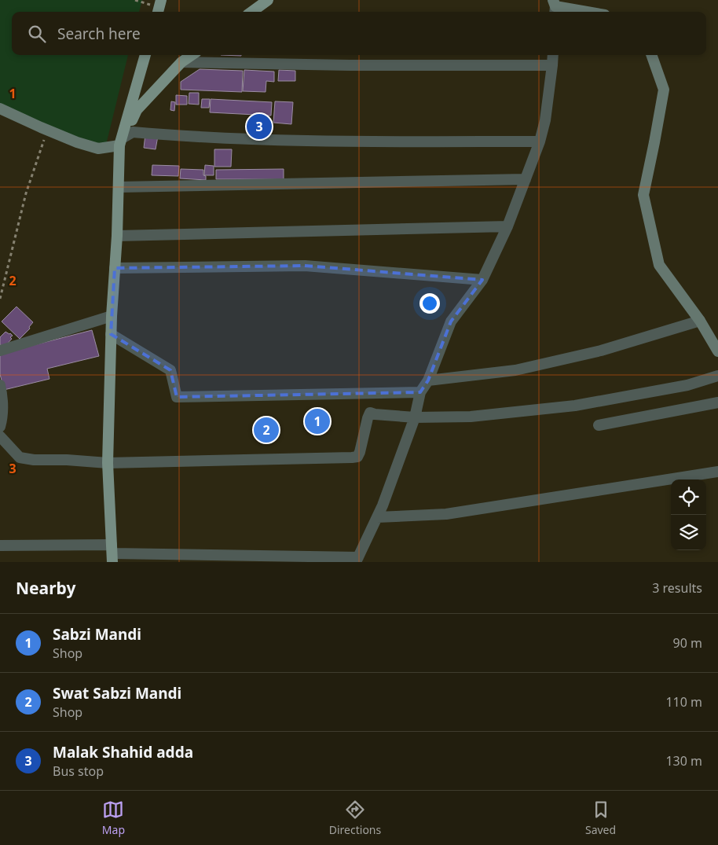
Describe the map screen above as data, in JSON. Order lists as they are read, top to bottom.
{
  "page": {
    "search": "Search here",
    "pins": ["3", "1", "2"],
    "heading": ["Nearby", "3 results"],
    "list": [
      {
        "mark": "1",
        "name": "Sabzi Mandi",
        "note": "Shop",
        "value": "90 m"
      },
      {
        "mark": "2",
        "name": "Swat Sabzi Mandi",
        "note": "Shop",
        "value": "110 m"
      },
      {
        "mark": "3",
        "name": "Malak Shahid adda",
        "note": "Bus stop",
        "value": "130 m"
      }
    ],
    "nav": ["Map", "Directions", "Saved"]
  },
  "grid": {
    "rows": ["1", "2", "3"]
  }
}
